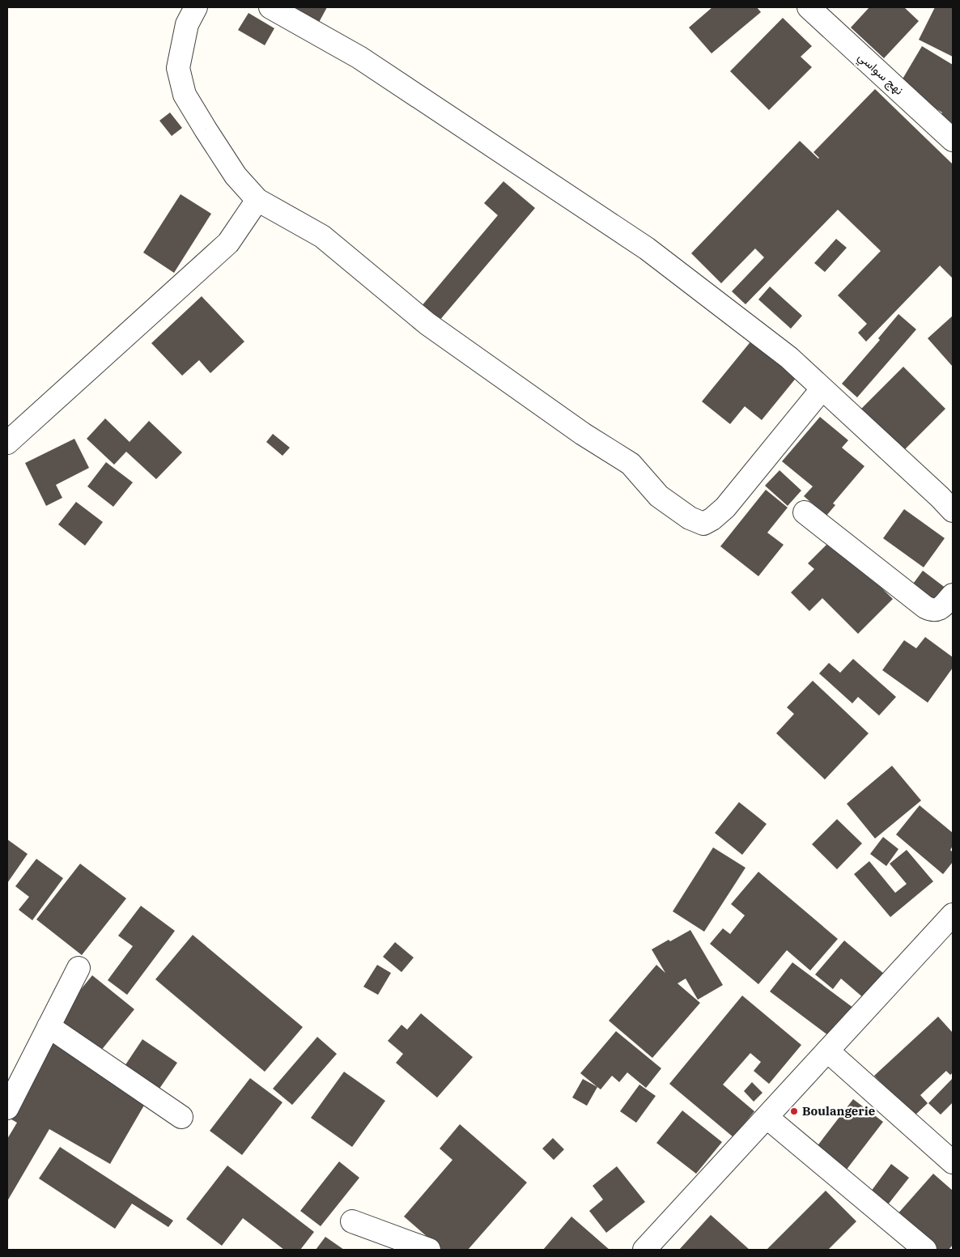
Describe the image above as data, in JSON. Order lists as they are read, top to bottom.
{
  "streets": {
    "street": ["نهج سواسي"]
  },
  "places": ["Boulangerie"]
}
